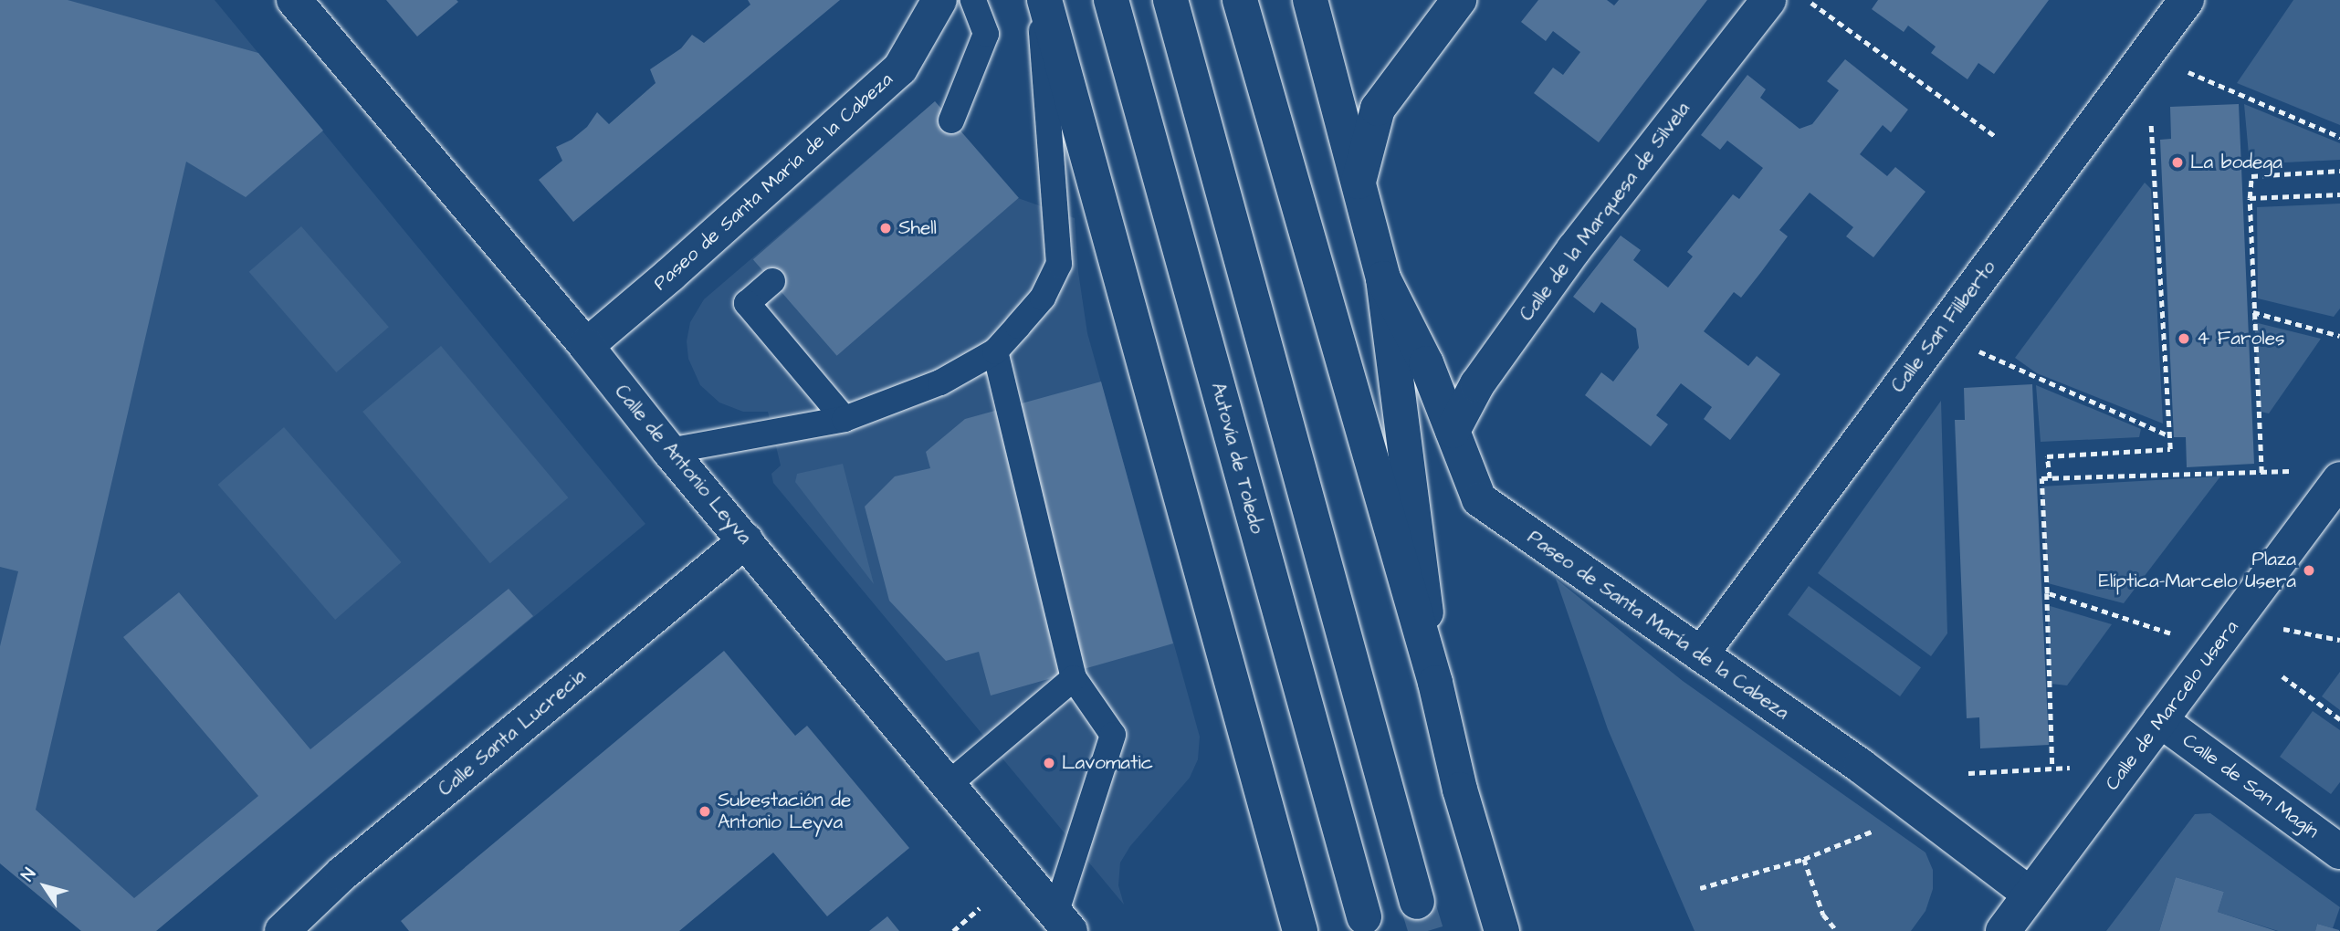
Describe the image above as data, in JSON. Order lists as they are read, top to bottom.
{
  "streets": {
    "main road": [
      "Paseo de Santa María de la Cabeza",
      "Calle de la Marquesa de Silvela",
      "Calle San Filiberto",
      "Autovía de Toledo",
      "Calle de Antonio Leyva",
      "Calle de Marcelo Usera",
      "Calle Santa Lucrecia",
      "Calle de San Magín"
    ]
  },
  "crossings": [
    ["Paseo de Santa María de la Cabeza", "Calle de la Marquesa de Silvela"],
    ["Paseo de Santa María de la Cabeza", "Calle San Filiberto"],
    ["Paseo de Santa María de la Cabeza", "Calle de Antonio Leyva"],
    ["Paseo de Santa María de la Cabeza", "Calle de Marcelo Usera"],
    ["Calle de Antonio Leyva", "Calle Santa Lucrecia"],
    ["Calle de Marcelo Usera", "Calle de San Magín"]
  ],
  "places": [
    "La bodega",
    "Shell",
    "4 Faroles",
    "Plaza Elíptica-Marcelo Usera",
    "Lavomatic",
    "Subestación de Antonio Leyva"
  ],
  "north": "top left"
}
